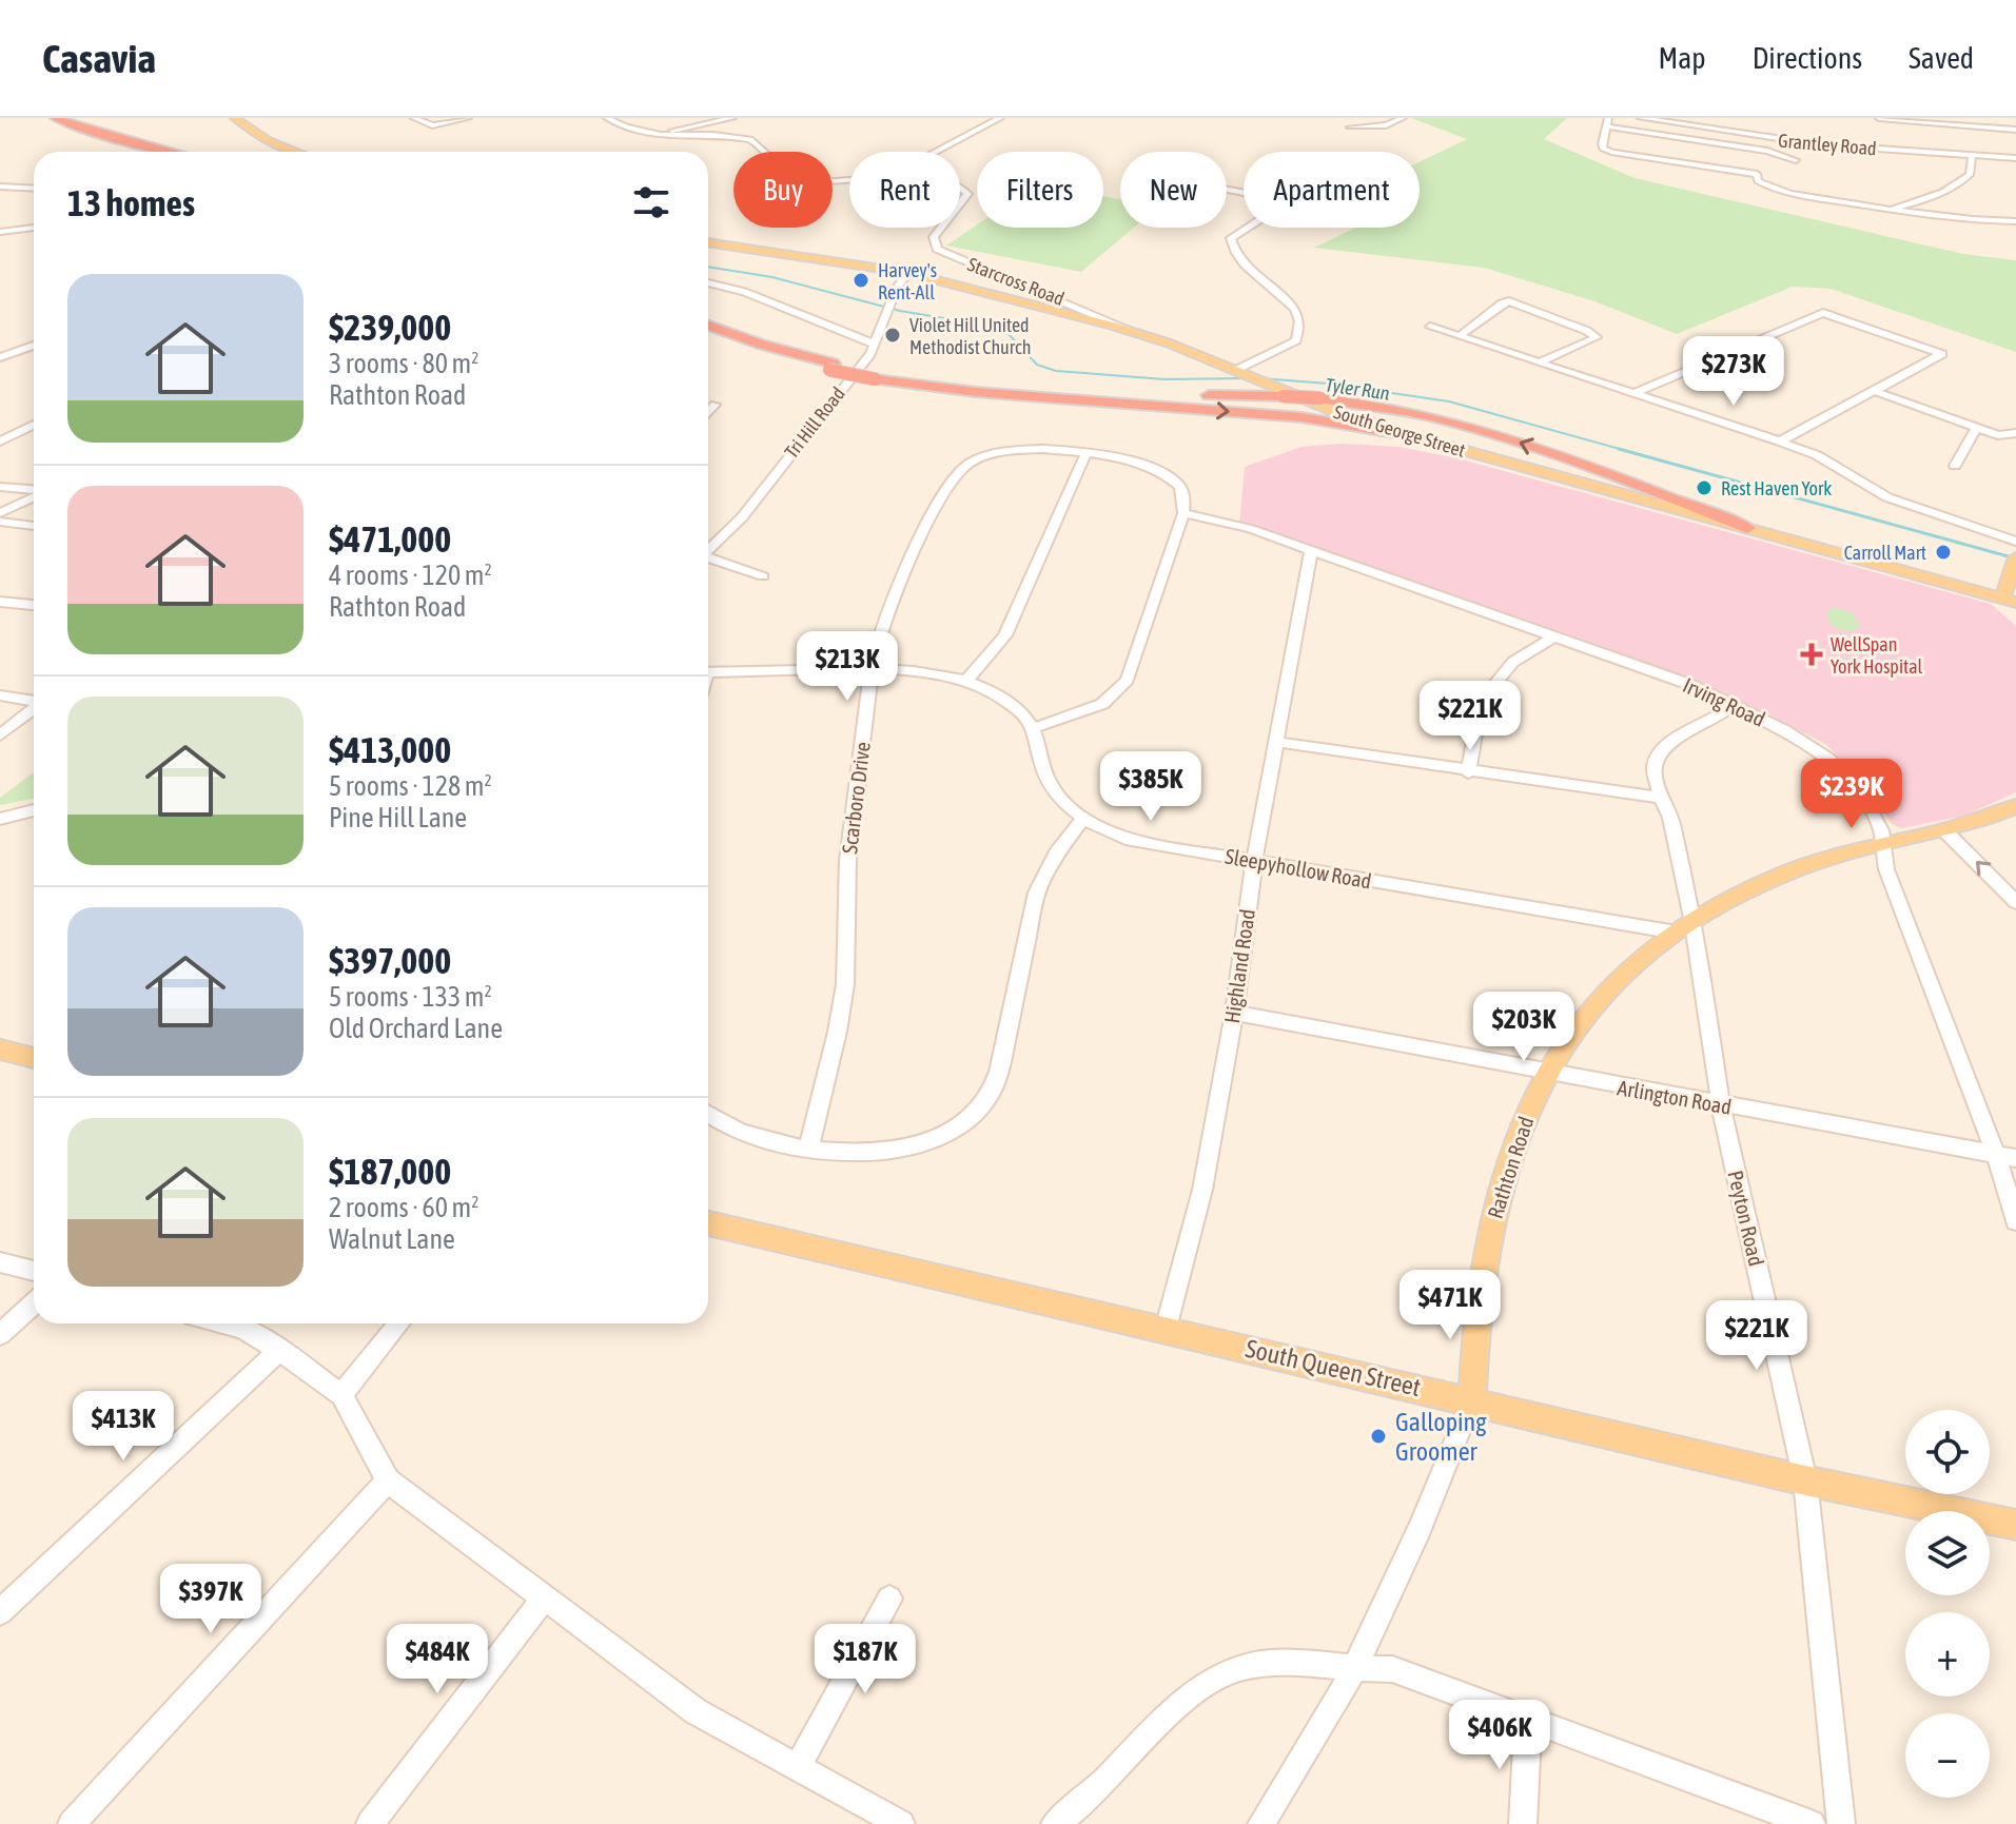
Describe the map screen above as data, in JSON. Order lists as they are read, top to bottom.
{
  "streets": {
    "main road": ["South George Street", "Rathton Road", "South Queen Street"],
    "street": [
      "Grantley Road",
      "Starcross Road",
      "Tri Hill Road",
      "Irving Road",
      "Scarboro Drive",
      "Sleepyhollow Road",
      "Highland Road",
      "Arlington Road",
      "Peyton Road"
    ]
  },
  "crossings": [
    ["Starcross Road", "South George Street"],
    ["Tri Hill Road", "South George Street"],
    ["Irving Road", "Scarboro Drive"],
    ["Irving Road", "Highland Road"],
    ["Irving Road", "Arlington Road"],
    ["Irving Road", "Rathton Road"],
    ["Irving Road", "Peyton Road"],
    ["Sleepyhollow Road", "Highland Road"],
    ["Sleepyhollow Road", "Rathton Road"],
    ["Highland Road", "Arlington Road"],
    ["Highland Road", "South Queen Street"],
    ["Arlington Road", "Rathton Road"],
    ["Arlington Road", "Peyton Road"],
    ["Rathton Road", "Peyton Road"],
    ["Rathton Road", "South Queen Street"],
    ["Peyton Road", "South Queen Street"]
  ],
  "water": ["Tyler Run"],
  "places": {
    "other": [
      "Harvey's Rent-All",
      "Violet Hill United Methodist Church",
      "Rest Haven York",
      "Carroll Mart",
      "Galloping Groomer"
    ],
    "health": ["WellSpan York Hospital"]
  },
  "page": {
    "header": "Casavia",
    "nav": ["Map", "Directions", "Saved"],
    "chip": [
      "Buy",
      "Rent",
      "Filters",
      "New",
      "Apartment"
    ],
    "heading": "13 homes",
    "list": [
      {
        "name": "$239,000",
        "note": "3 rooms · 80 m² · Rathton Road"
      },
      {
        "name": "$471,000",
        "note": "4 rooms · 120 m² · Rathton Road"
      },
      {
        "name": "$413,000",
        "note": "5 rooms · 128 m² · Pine Hill Lane"
      },
      {
        "name": "$397,000",
        "note": "5 rooms · 133 m² · Old Orchard Lane"
      },
      {
        "name": "$187,000",
        "note": "2 rooms · 60 m² · Walnut Lane"
      }
    ],
    "price": [
      "$273K",
      "$213K",
      "$221K",
      "$385K",
      "$239K",
      "$203K",
      "$471K",
      "$221K",
      "$413K",
      "$397K",
      "$484K",
      "$187K",
      "$406K"
    ],
    "map_buttons": ["+", "−"]
  }
}
